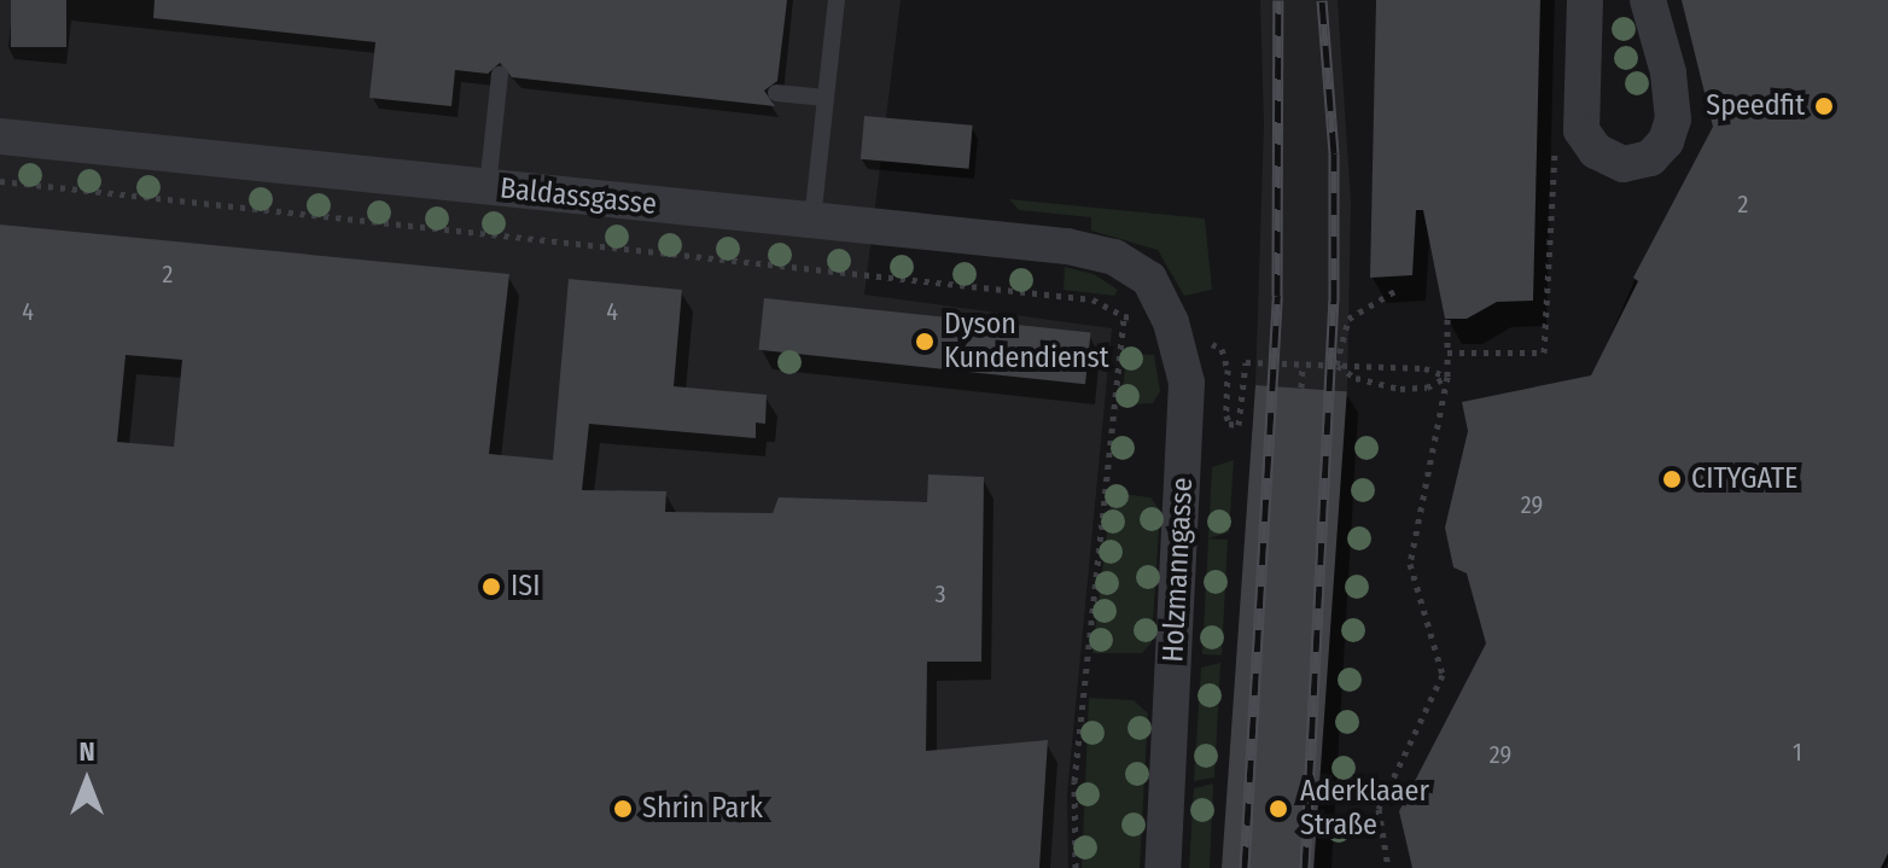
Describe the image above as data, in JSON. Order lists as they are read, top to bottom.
{
  "streets": {
    "street": ["Baldassgasse", "Holzmanngasse"]
  },
  "crossings": [
    ["Baldassgasse", "Holzmanngasse"]
  ],
  "places": [
    "Speedfit",
    "Dyson Kundendienst",
    "CITYGATE",
    "ISI",
    "Shrin Park",
    "Aderklaaer Straße"
  ],
  "house_numbers": [
    "2",
    "2",
    "4",
    "4",
    "29",
    "3",
    "1",
    "29"
  ],
  "north": "top"
}
